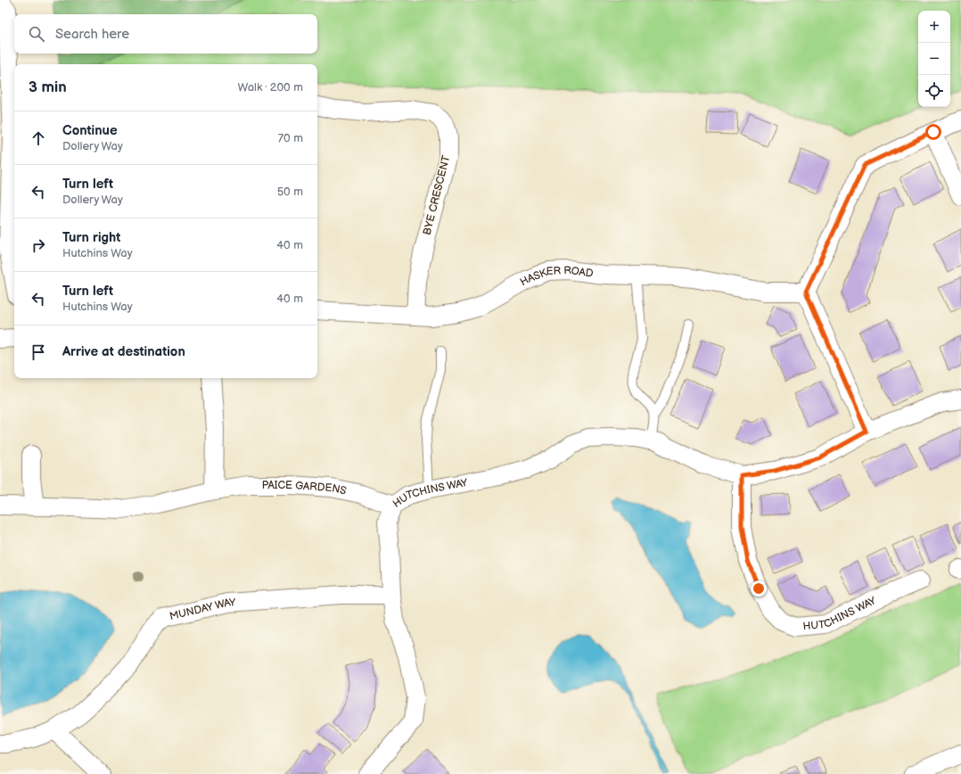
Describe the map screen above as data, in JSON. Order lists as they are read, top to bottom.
{
  "streets": {
    "street": [
      "BYE CRESCENT",
      "HASKER ROAD",
      "PAICE GARDENS",
      "HUTCHINS WAY",
      "MUNDAY WAY"
    ]
  },
  "crossings": [
    ["BYE CRESCENT", "HASKER ROAD"],
    ["PAICE GARDENS", "HUTCHINS WAY"],
    ["HUTCHINS WAY", "MUNDAY WAY"]
  ],
  "page": {
    "map_buttons": ["+", "−"],
    "search": "Search here",
    "heading": ["3 min", "Walk · 200 m"],
    "list": [
      ["Continue", "Dollery Way", "70 m"],
      ["Turn left", "Dollery Way", "50 m"],
      ["Turn right", "Hutchins Way", "40 m"],
      ["Turn left", "Hutchins Way", "40 m"],
      "Arrive at destination"
    ]
  }
}
